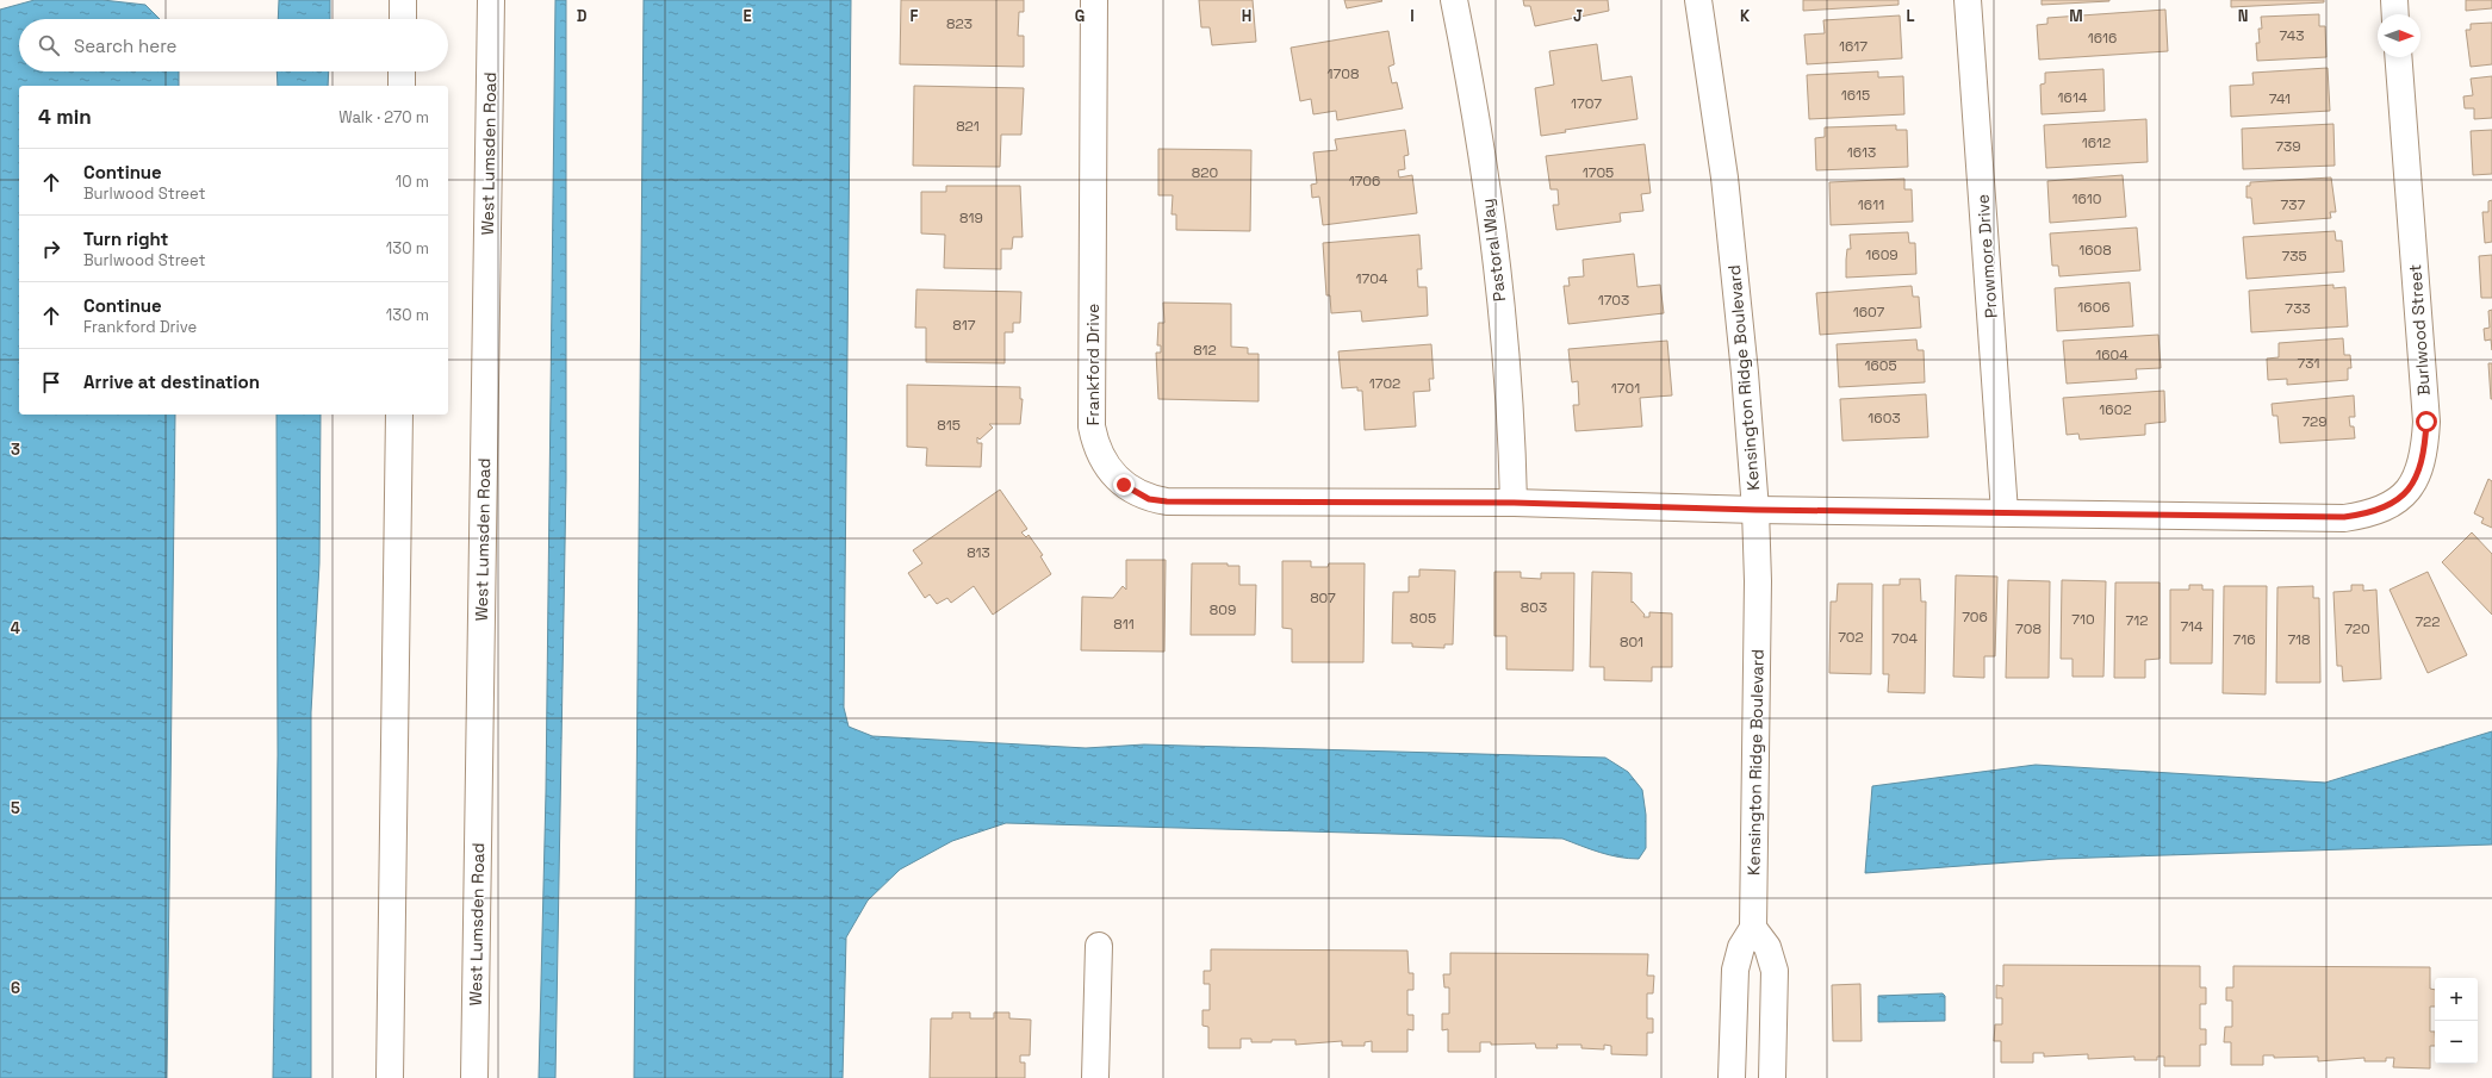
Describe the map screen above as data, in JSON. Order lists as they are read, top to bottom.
{
  "streets": {
    "street": [
      "West Lumsden Road",
      "Pastoral Way",
      "Prowmore Drive",
      "Burlwood Street",
      "Frankford Drive",
      "Kensington Ridge Boulevard"
    ]
  },
  "crossings": [
    ["Pastoral Way", "Frankford Drive"],
    ["Prowmore Drive", "Burlwood Street"],
    ["Burlwood Street", "Frankford Drive"],
    ["Burlwood Street", "Kensington Ridge Boulevard"],
    ["Frankford Drive", "Kensington Ridge Boulevard"]
  ],
  "house_numbers": [
    "823",
    "743",
    "1616",
    "1617",
    "1708",
    "1615",
    "1614",
    "741",
    "1707",
    "821",
    "1612",
    "739",
    "1613",
    "820",
    "1705",
    "1706",
    "1610",
    "1611",
    "737",
    "819",
    "1608",
    "1609",
    "735",
    "1704",
    "1703",
    "1606",
    "733",
    "1607",
    "817",
    "812",
    "1604",
    "731",
    "1605",
    "1702",
    "1701",
    "1602",
    "1603",
    "729",
    "815",
    "813",
    "807",
    "803",
    "809",
    "706",
    "805",
    "710",
    "712",
    "722",
    "811",
    "714",
    "708",
    "720",
    "702",
    "704",
    "716",
    "718",
    "801"
  ],
  "north": "right",
  "page": {
    "search": "Search here",
    "heading": ["4 min", "Walk · 270 m"],
    "list": [
      ["Continue", "Burlwood Street", "10 m"],
      ["Turn right", "Burlwood Street", "130 m"],
      ["Continue", "Frankford Drive", "130 m"],
      "Arrive at destination"
    ],
    "map_buttons": ["+", "−"]
  },
  "grid": {
    "columns": [
      "D",
      "E",
      "F",
      "G",
      "H",
      "I",
      "J",
      "K",
      "L",
      "M",
      "N"
    ],
    "rows": [
      "3",
      "4",
      "5",
      "6"
    ]
  }
}
